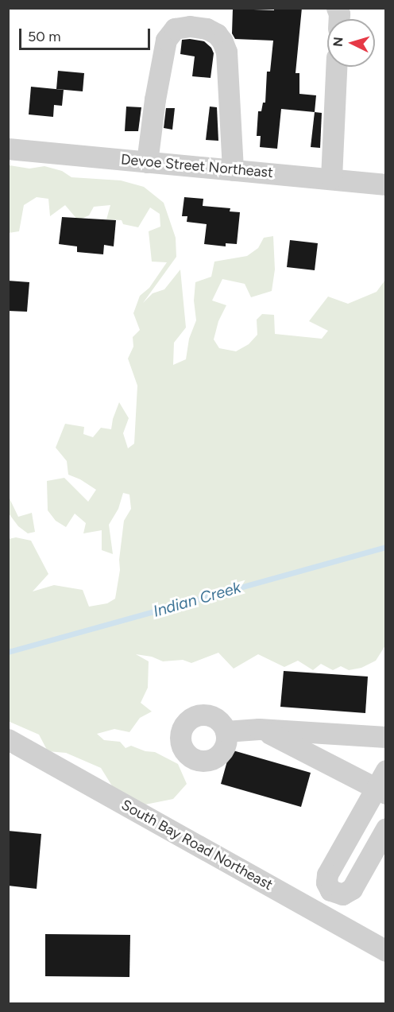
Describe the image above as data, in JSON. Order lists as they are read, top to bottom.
{
  "streets": {
    "street": ["Devoe Street Northeast", "South Bay Road Northeast"]
  },
  "water": ["Indian Creek"],
  "scale_bar": "50 m",
  "north": "left"
}
